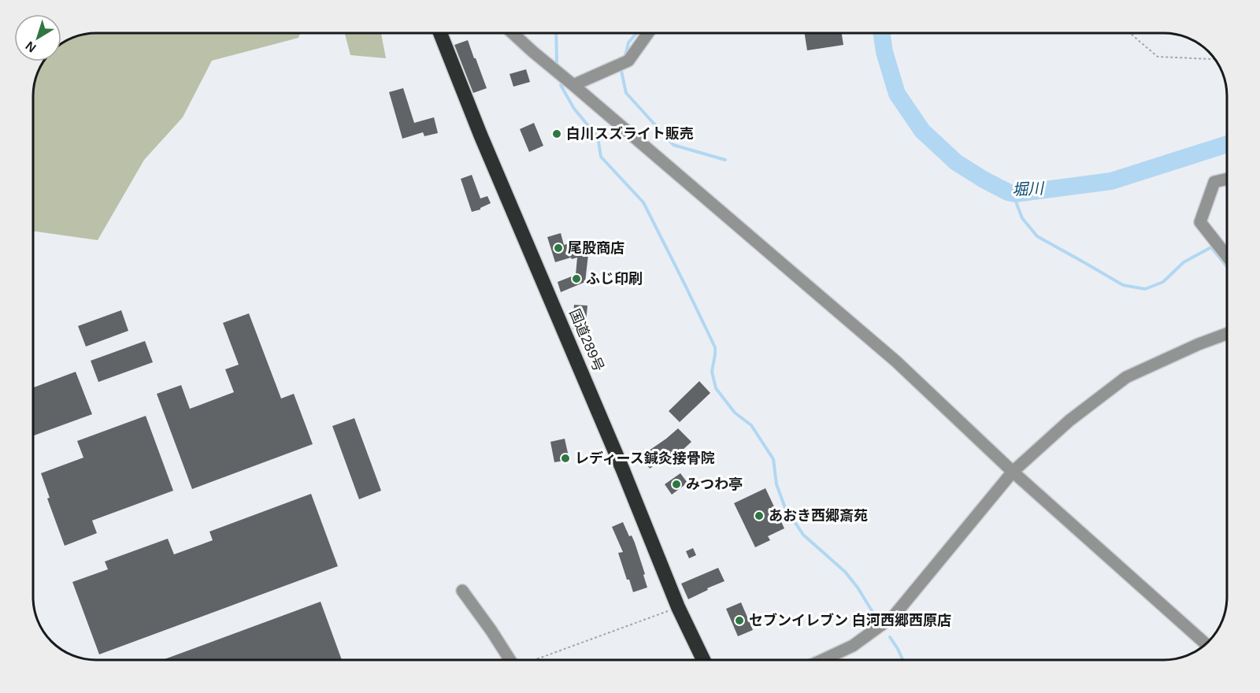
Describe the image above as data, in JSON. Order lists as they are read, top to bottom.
{
  "streets": {
    "highway": ["国道289号"]
  },
  "water": ["堀川"],
  "places": [
    "白川スズライト販売",
    "尾股商店",
    "ふじ印刷",
    "レディース鍼灸接骨院",
    "みつわ亭",
    "あおき西郷斎苑",
    "セブンイレブン 白河西郷西原店"
  ],
  "north": "bottom left"
}
